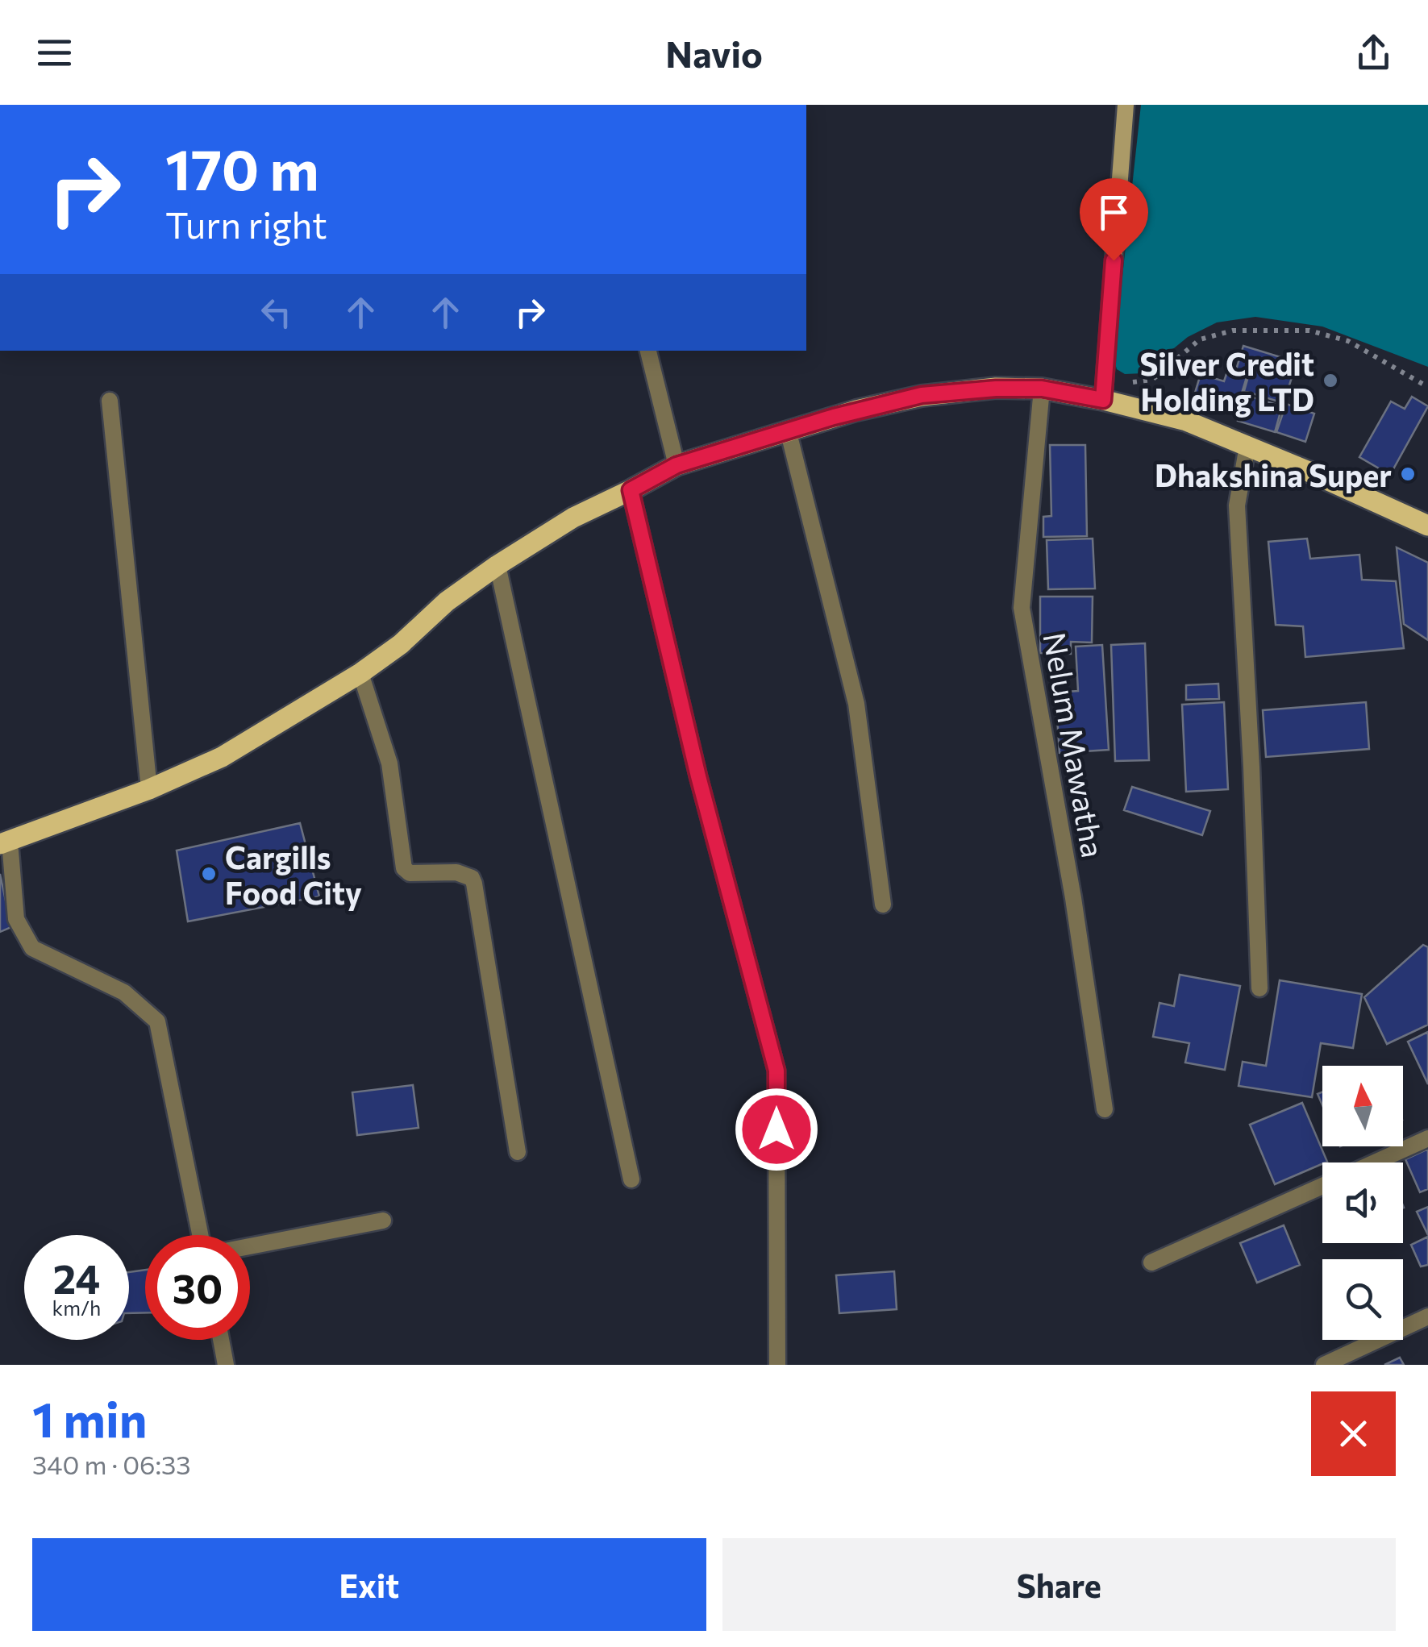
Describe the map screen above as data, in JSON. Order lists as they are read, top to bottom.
{
  "streets": {
    "street": ["Nelum Mawatha"]
  },
  "places": ["Silver Credit Holding LTD", "Dhakshina Super", "Cargills Food City"],
  "north": "top",
  "page": {
    "header": "Navio",
    "turn": ["170 m", "Turn right"],
    "speed": "24 km/h",
    "limit": "30",
    "heading": ["1 min", "340 m · 06:33"],
    "buttons": ["Exit", "Share"]
  }
}
